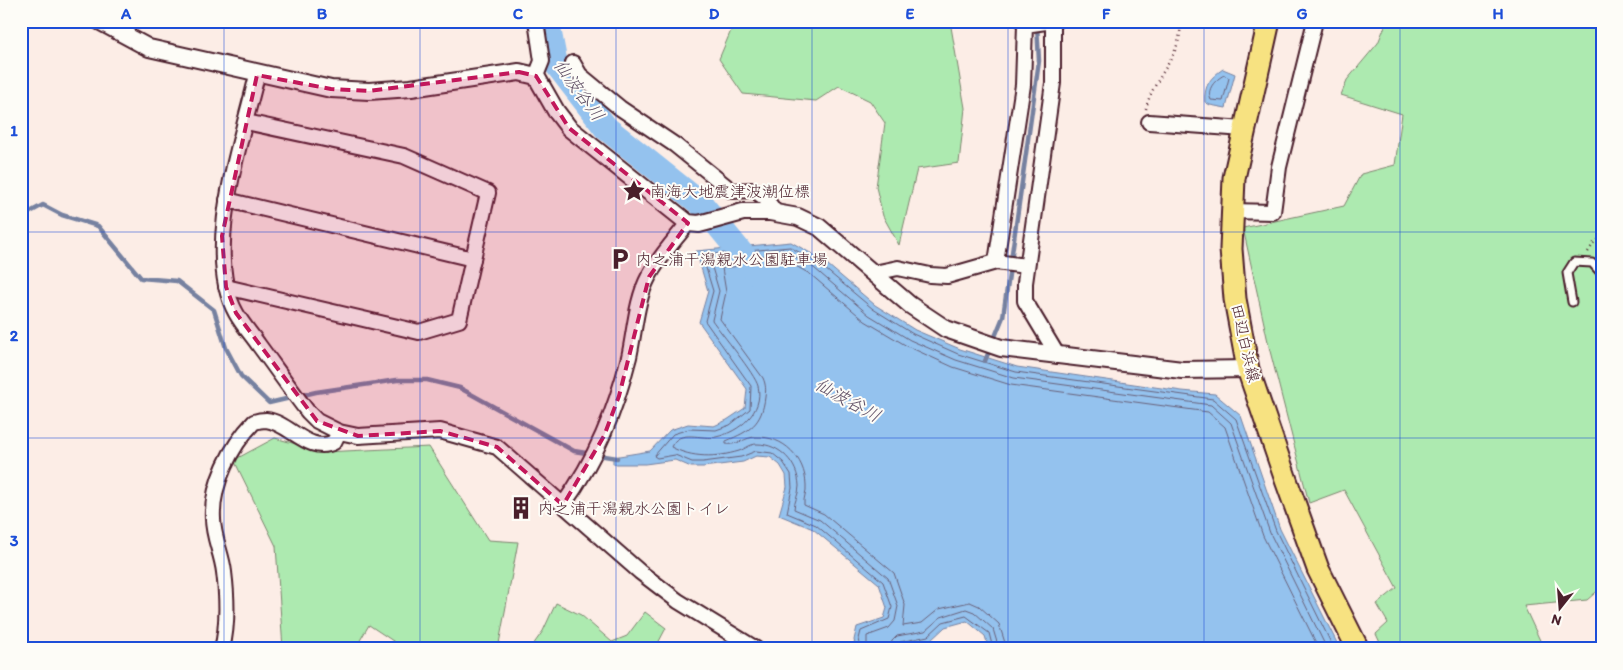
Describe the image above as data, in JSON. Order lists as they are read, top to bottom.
{
  "streets": {
    "main road": ["田辺白浜線"]
  },
  "water": ["仙波谷川"],
  "places": {
    "place": ["南海大地震津波潮位標"],
    "parking": ["内之浦干潟親水公園駐車場"],
    "building": ["内之浦干潟親水公園トイレ"]
  },
  "north": "bottom",
  "grid": {
    "columns": [
      "A",
      "B",
      "C",
      "D",
      "E",
      "F",
      "G",
      "H"
    ],
    "rows": ["1", "2", "3"]
  }
}
